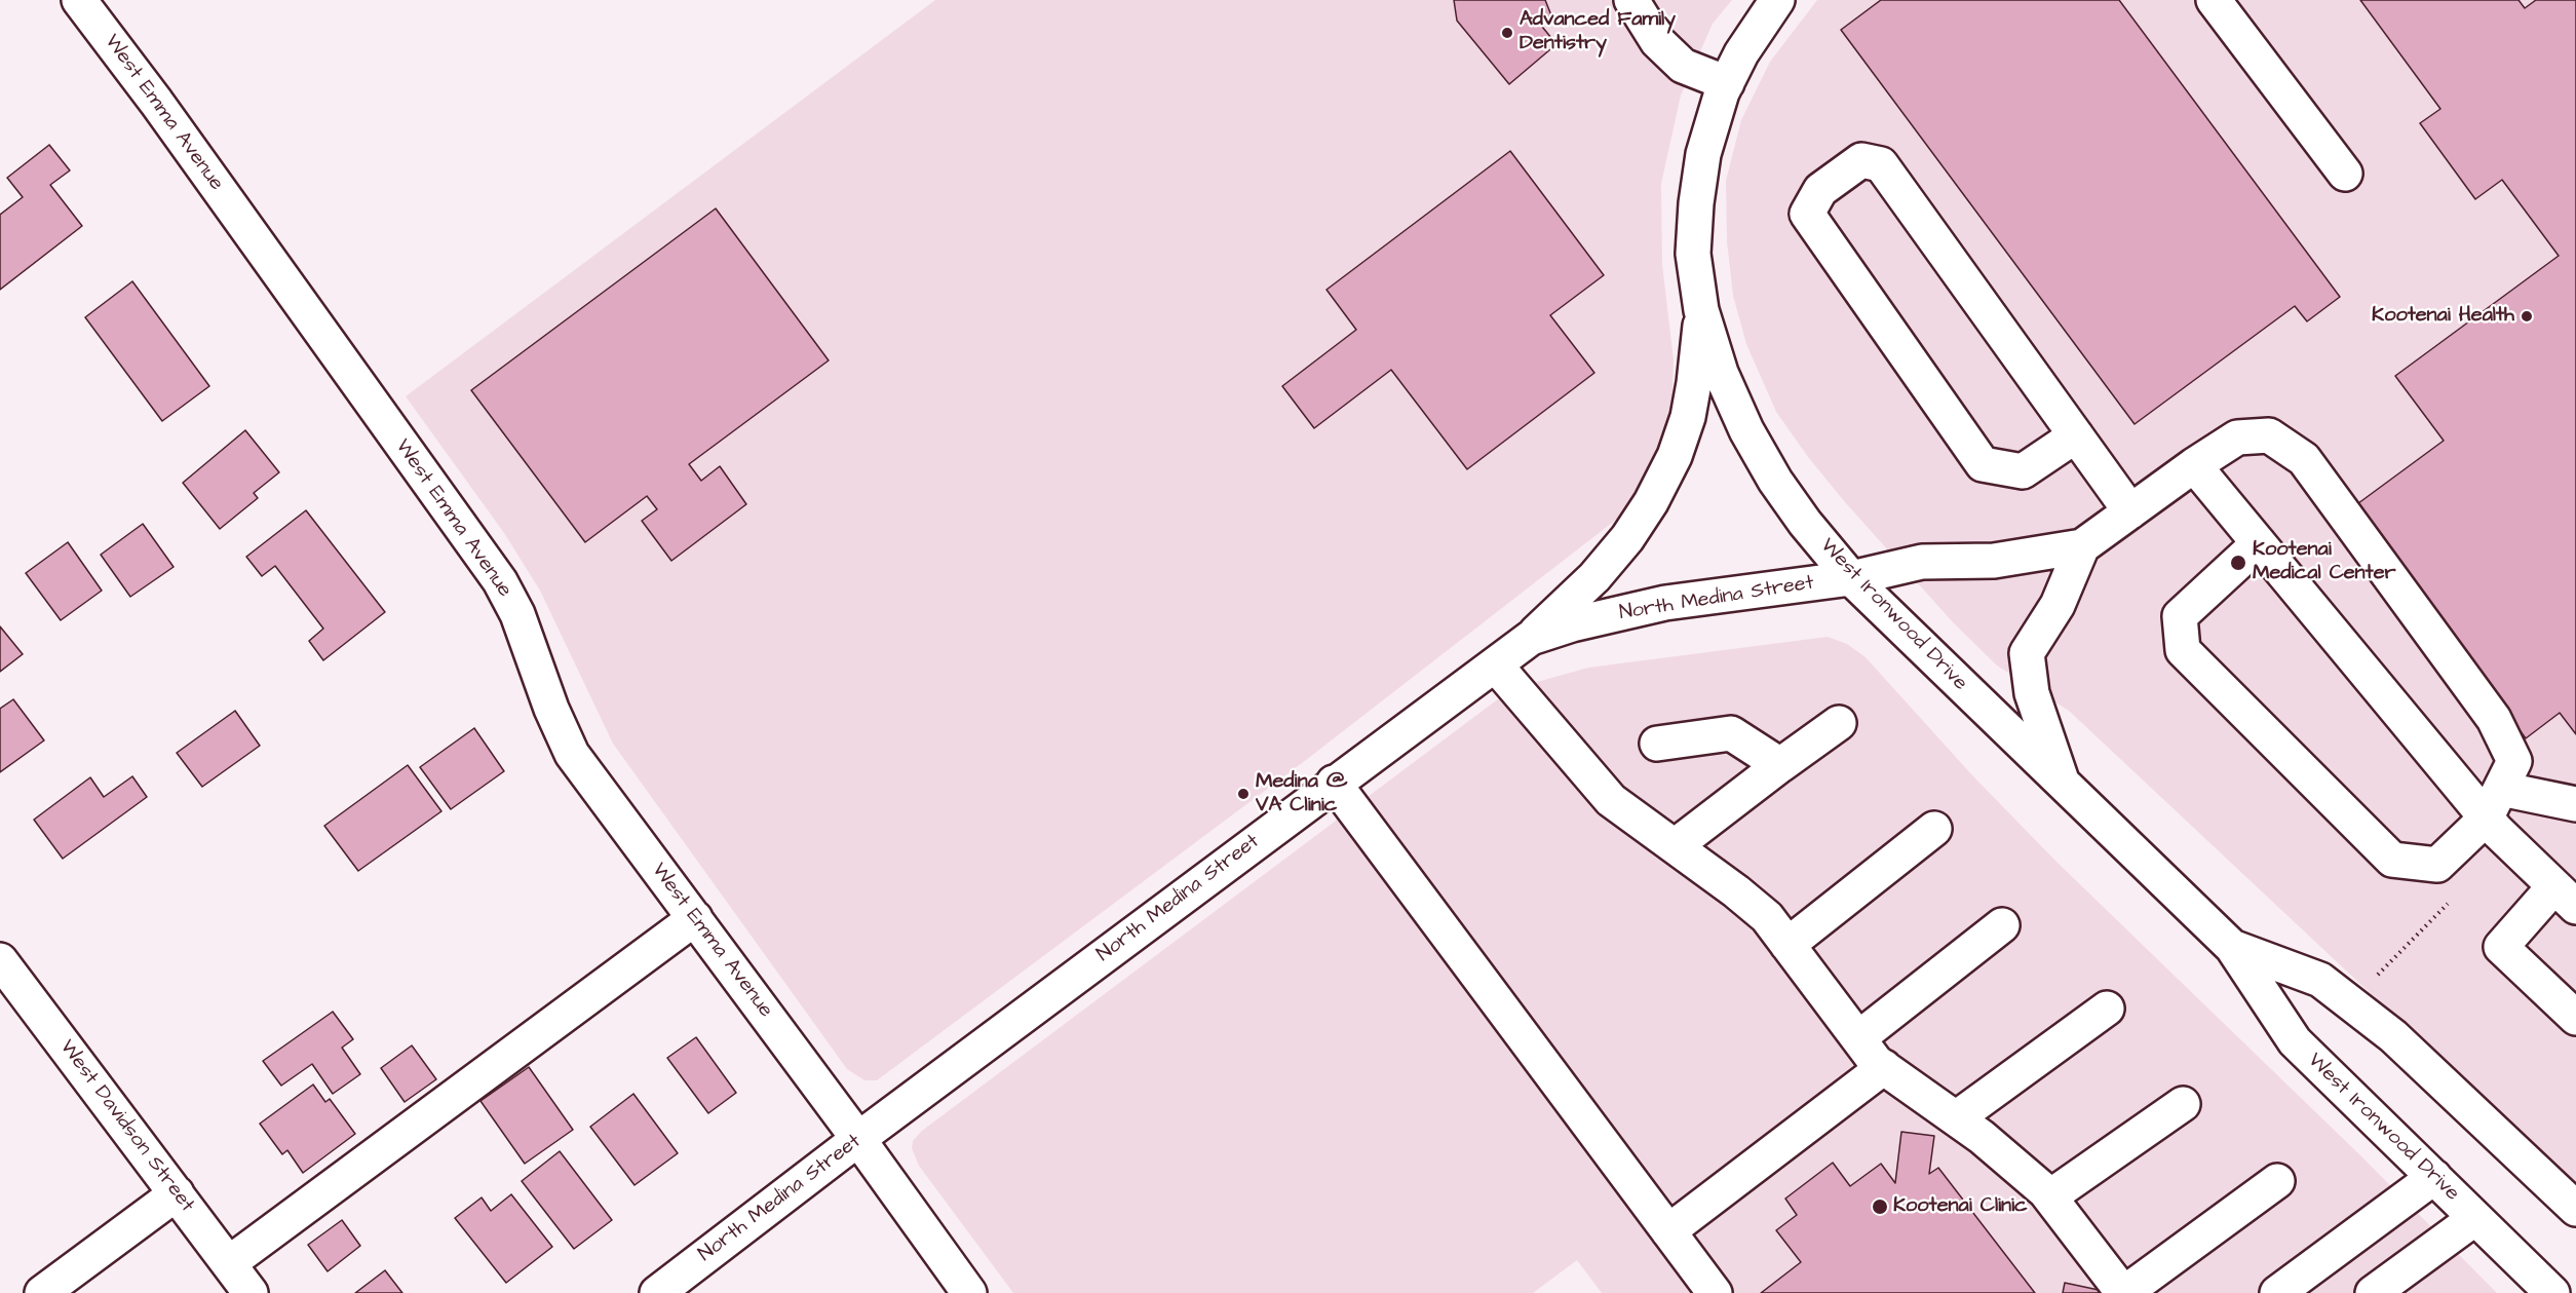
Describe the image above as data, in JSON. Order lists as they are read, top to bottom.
{
  "streets": {
    "street": [
      "West Emma Avenue",
      "North Medina Street",
      "West Ironwood Drive",
      "West Davidson Street"
    ]
  },
  "crossings": [
    ["West Emma Avenue", "North Medina Street"],
    ["North Medina Street", "West Ironwood Drive"]
  ],
  "places": [
    "Advanced Family Dentistry",
    "Kootenai Health",
    "Kootenai Medical Center",
    "Medina @ VA Clinic",
    "Kootenai Clinic"
  ]
}
